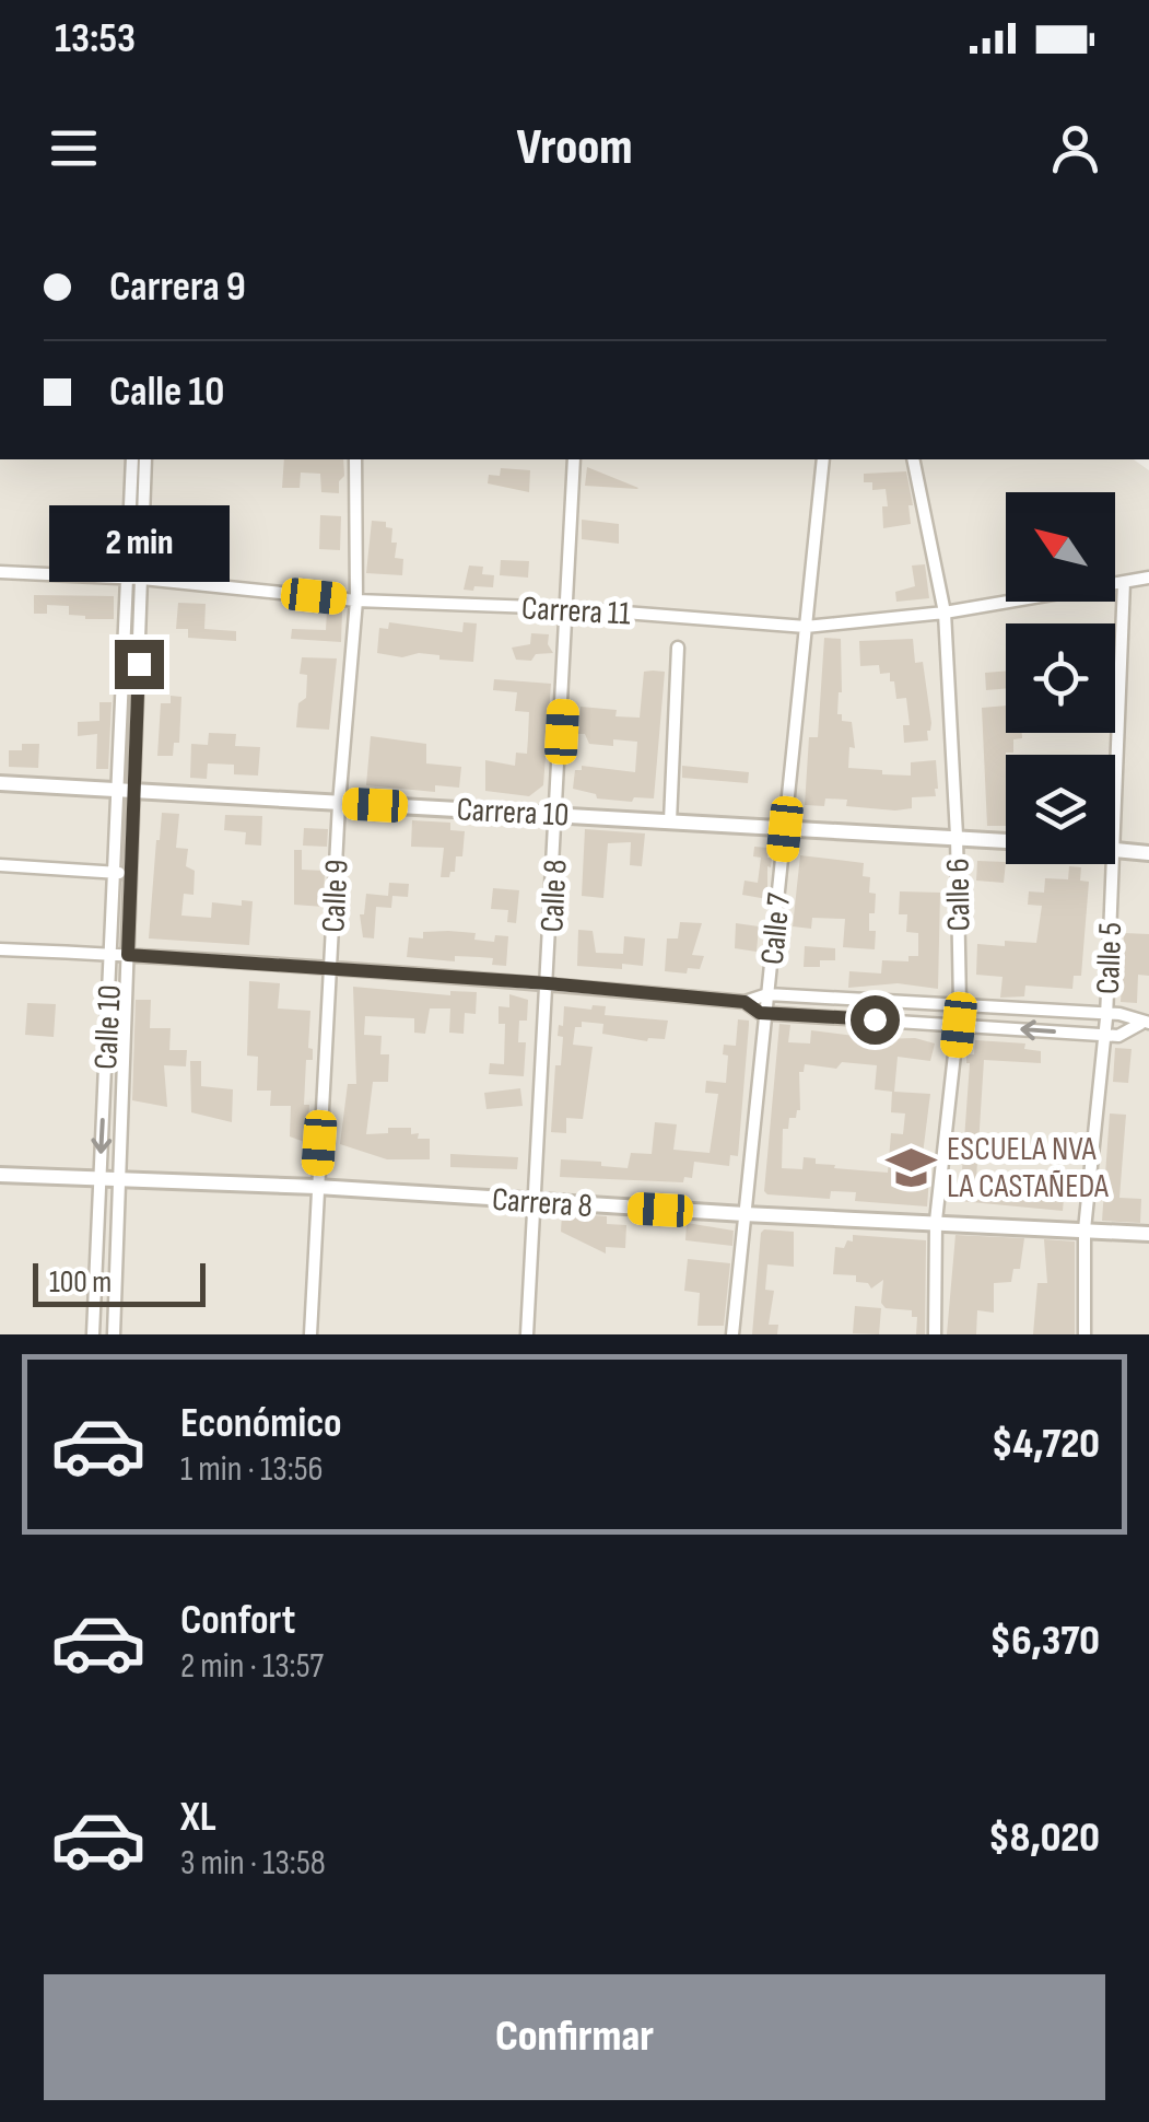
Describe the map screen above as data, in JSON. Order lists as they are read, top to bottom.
{
  "streets": {
    "street": [
      "Carrera 11",
      "Carrera 10",
      "Calle 6",
      "Calle 9",
      "Calle 8",
      "Calle 7",
      "Calle 5",
      "Calle 10",
      "Carrera 8"
    ]
  },
  "crossings": [
    ["Carrera 11", "Calle 6"],
    ["Carrera 11", "Calle 9"],
    ["Carrera 11", "Calle 8"],
    ["Carrera 11", "Calle 7"],
    ["Carrera 11", "Calle 5"],
    ["Carrera 11", "Calle 10"],
    ["Carrera 10", "Calle 6"],
    ["Carrera 10", "Calle 9"],
    ["Carrera 10", "Calle 8"],
    ["Carrera 10", "Calle 7"],
    ["Carrera 10", "Calle 10"],
    ["Calle 6", "Carrera 8"],
    ["Calle 9", "Carrera 8"],
    ["Calle 8", "Carrera 8"],
    ["Calle 7", "Carrera 8"],
    ["Calle 5", "Carrera 8"],
    ["Calle 10", "Carrera 8"]
  ],
  "places": {
    "school or university": ["ESCUELA NVA LA CASTAÑEDA"]
  },
  "scale_bar": "100 m",
  "north": "top left",
  "page": {
    "status": "13:53",
    "header": "Vroom",
    "banner": ["Carrera 9", "Calle 10"],
    "bubble": "2 min",
    "scale": "100 m",
    "list": [
      {
        "name": "Económico",
        "note": "1 min · 13:56",
        "value": "$4,720"
      },
      {
        "name": "Confort",
        "note": "2 min · 13:57",
        "value": "$6,370"
      },
      {
        "name": "XL",
        "note": "3 min · 13:58",
        "value": "$8,020"
      }
    ],
    "buttons": "Confirmar"
  }
}
